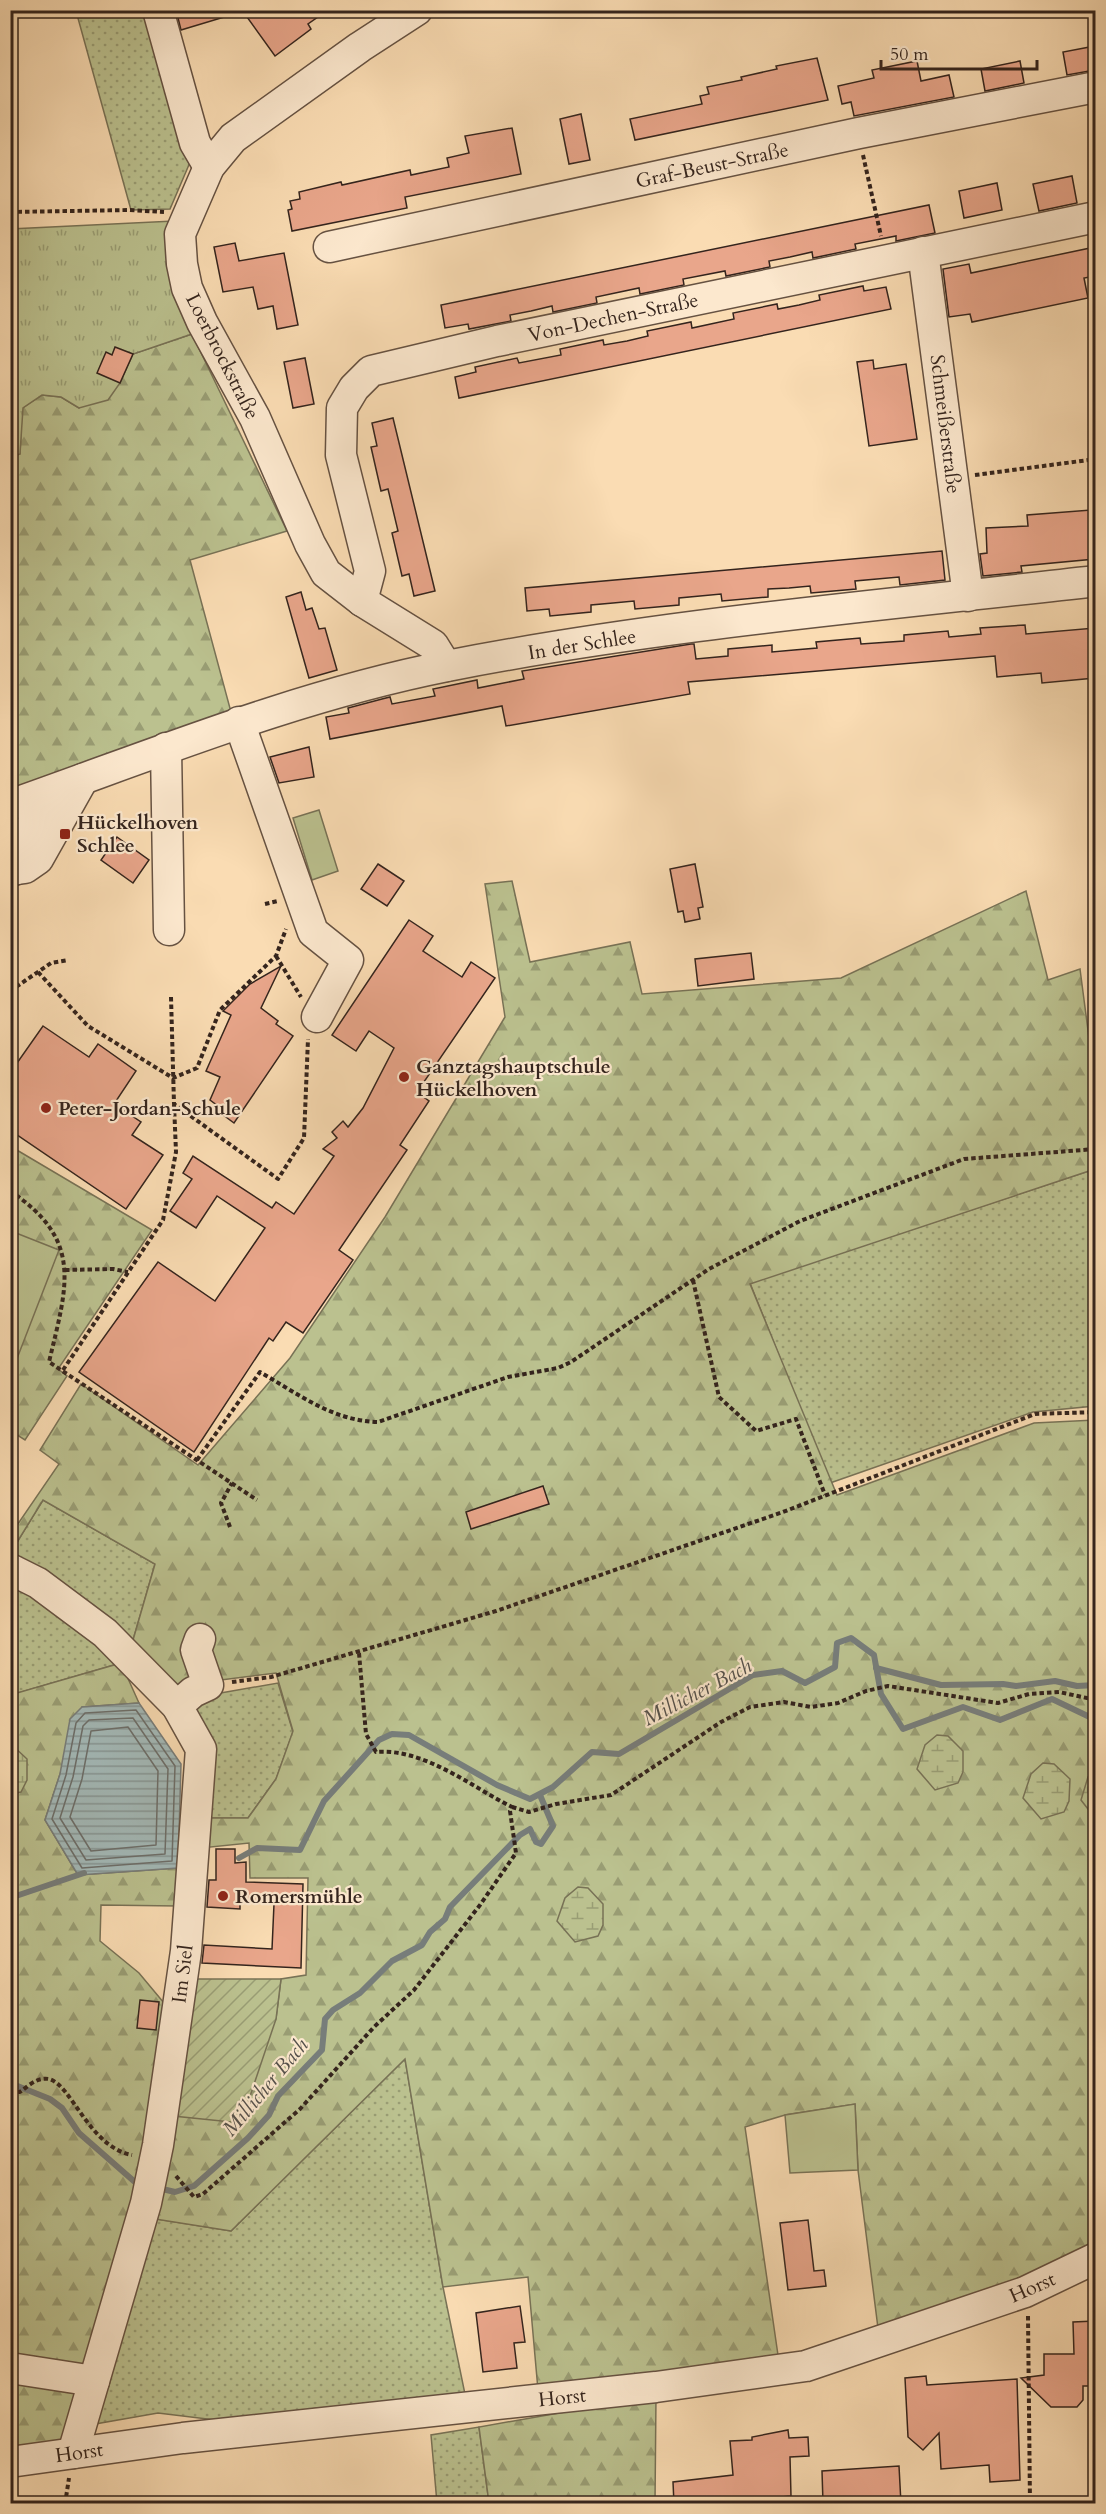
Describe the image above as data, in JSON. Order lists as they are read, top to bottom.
{
  "streets": {
    "street": [
      "Graf-Beust-Straße",
      "Von-Dechen-Straße",
      "Loerbrockstraße",
      "Schmeißerstraße",
      "In der Schlee",
      "Im Siel",
      "Horst"
    ]
  },
  "crossings": [
    ["Von-Dechen-Straße", "Loerbrockstraße"],
    ["Von-Dechen-Straße", "Schmeißerstraße"],
    ["Loerbrockstraße", "In der Schlee"],
    ["Schmeißerstraße", "In der Schlee"],
    ["Im Siel", "Horst"]
  ],
  "water": ["Millicher Bach"],
  "places": {
    "transit": ["Hückelhoven Schlee"],
    "other": ["Ganztagshauptschule Hückelhoven", "Peter-Jordan-Schule", "Romersmühle"]
  },
  "scale_bar": "50 m"
}
